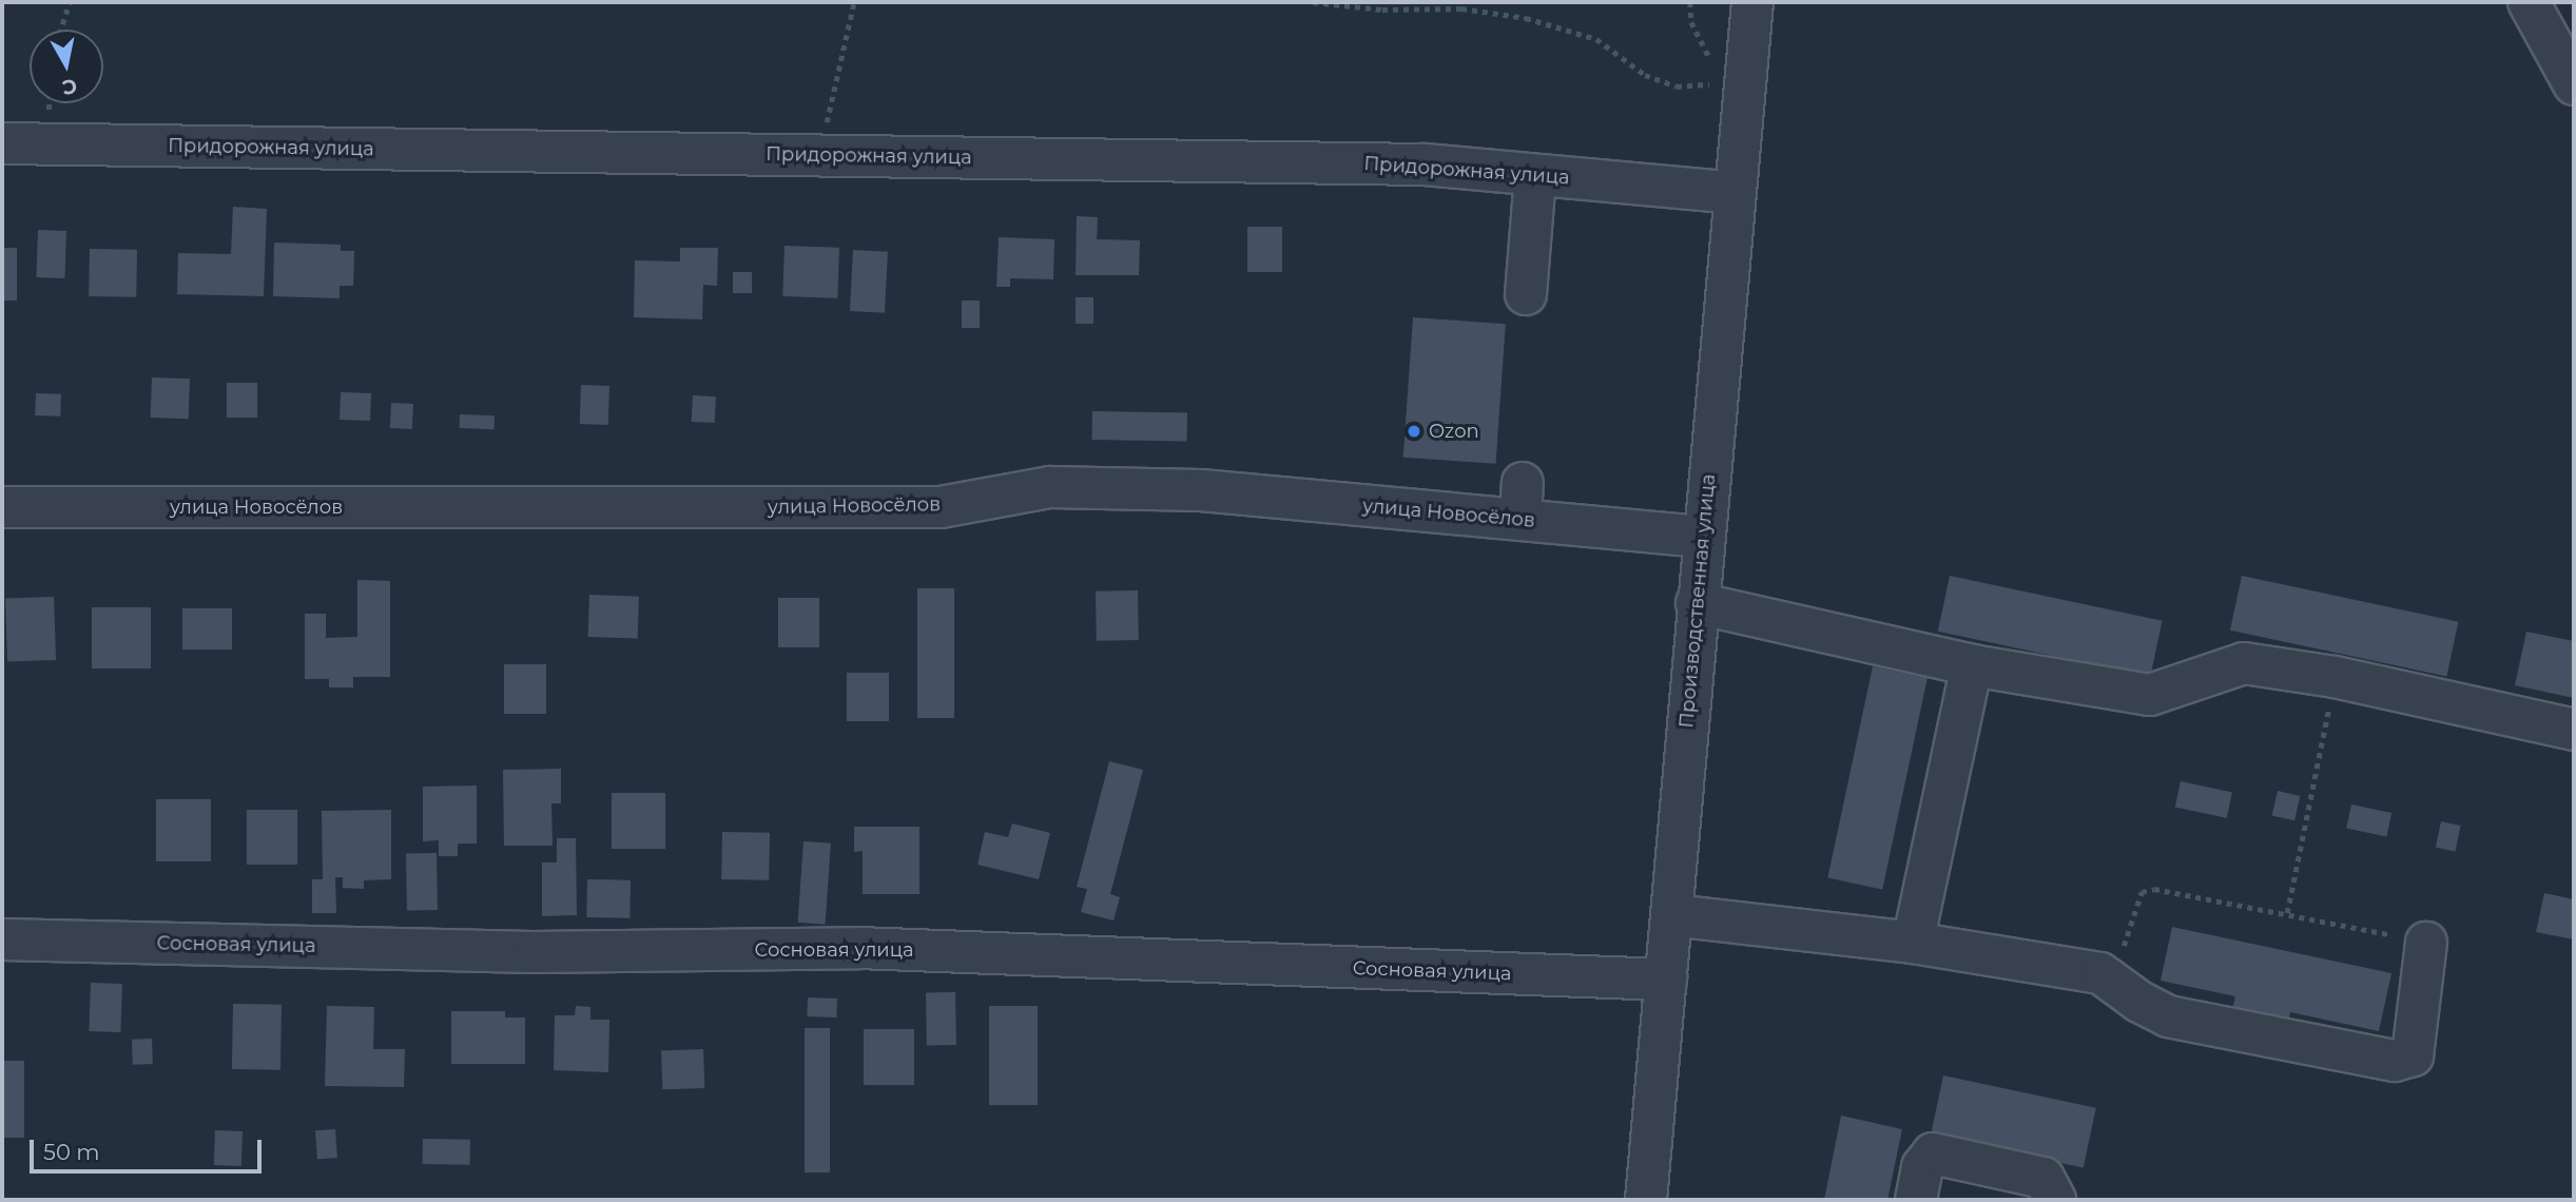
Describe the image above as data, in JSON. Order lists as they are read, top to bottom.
{
  "streets": {
    "street": [
      "Придорожная улица",
      "улица Новосёлов",
      "Производственная улица",
      "Сосновая улица"
    ]
  },
  "crossings": [
    ["Придорожная улица", "Производственная улица"],
    ["улица Новосёлов", "Производственная улица"],
    ["Производственная улица", "Сосновая улица"]
  ],
  "places": ["Ozon"],
  "scale_bar": "50 m",
  "north": "bottom"
}
